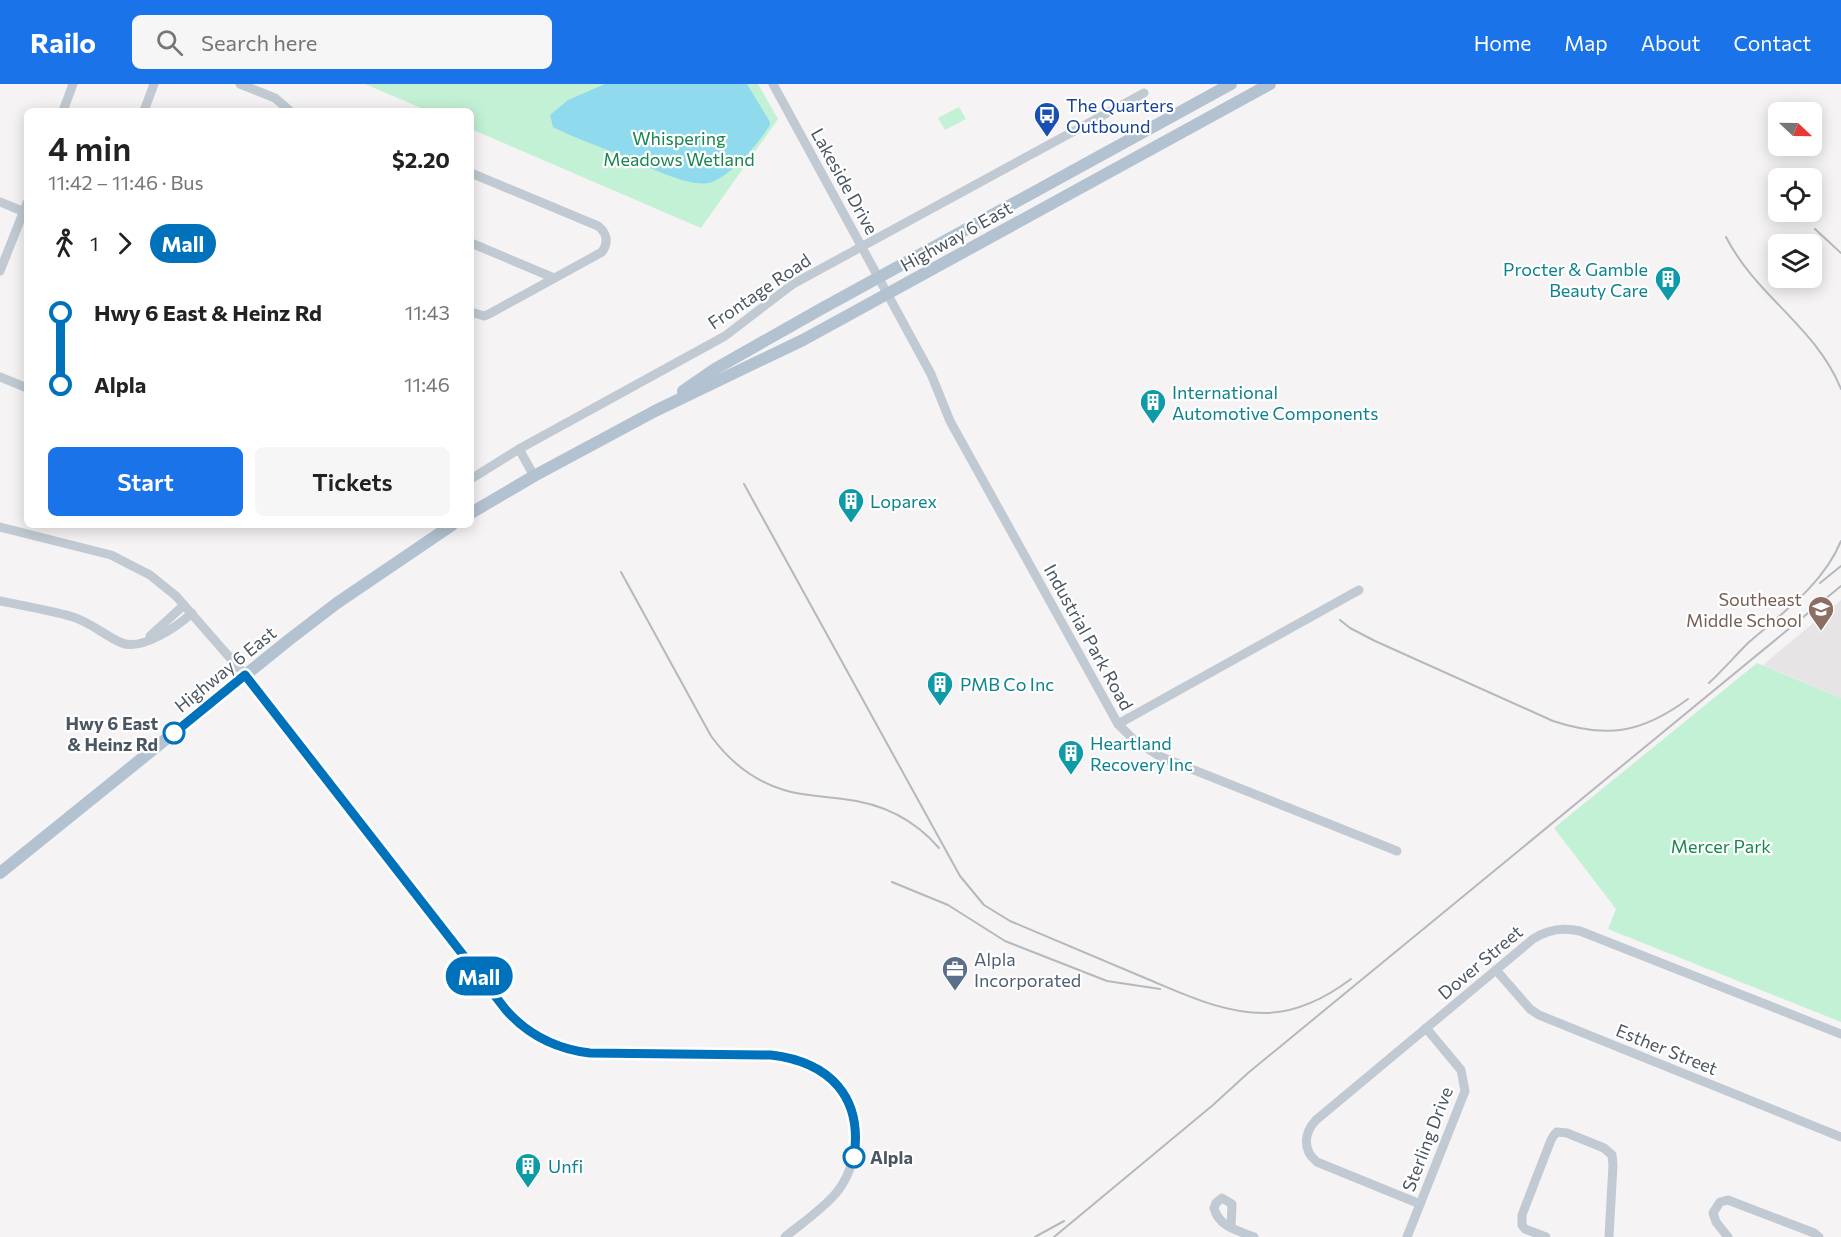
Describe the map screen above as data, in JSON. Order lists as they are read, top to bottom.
{
  "streets": {
    "main road": ["Highway 6 East"],
    "street": [
      "Lakeside Drive",
      "Frontage Road",
      "Industrial Park Road",
      "Dover Street",
      "Esther Street",
      "Sterling Drive"
    ]
  },
  "crossings": [
    ["Lakeside Drive", "Highway 6 East"],
    ["Lakeside Drive", "Frontage Road"],
    ["Lakeside Drive", "Industrial Park Road"],
    ["Highway 6 East", "Industrial Park Road"],
    ["Dover Street", "Esther Street"],
    ["Dover Street", "Sterling Drive"]
  ],
  "parks": ["Whispering Meadows Wetland", "Mercer Park"],
  "places": {
    "bus stop": ["The Quarters Outbound"],
    "building": [
      "Procter & Gamble Beauty Care",
      "International Automotive Components",
      "Loparex",
      "PMB Co Inc",
      "Heartland Recovery Inc",
      "Unfi"
    ],
    "school or university": ["Southeast Middle School"],
    "other": ["Hwy 6 East & Heinz Rd", "Alpla"],
    "office": ["Alpla Incorporated"]
  },
  "lines": ["bus line Mall"],
  "north": "right",
  "page": {
    "header": "Railo",
    "search": "Search here",
    "nav": [
      "Home",
      "Map",
      "About",
      "Contact"
    ],
    "on_map": "Mall",
    "heading": ["4 min", "11:42 – 11:46 · Bus", "$2.20"],
    "legs": ["1", "Mall"],
    "list": [
      {
        "name": "Hwy 6 East & Heinz Rd",
        "value": "11:43"
      },
      {
        "name": "Alpla",
        "value": "11:46"
      }
    ],
    "buttons": ["Start", "Tickets"]
  }
}
